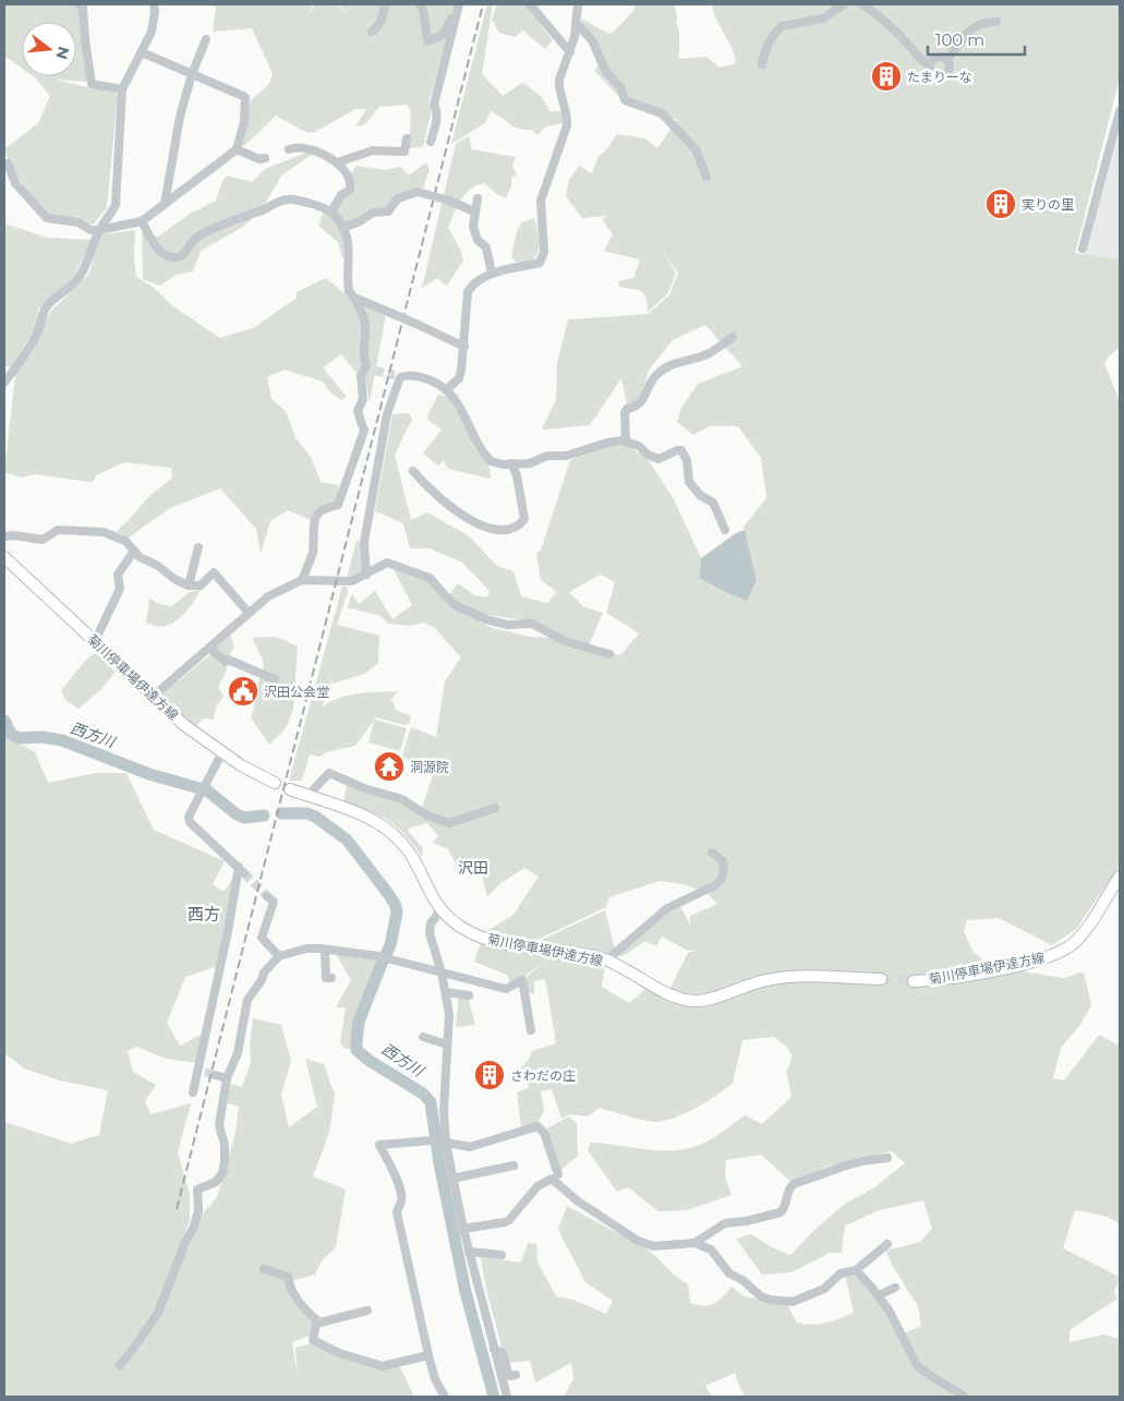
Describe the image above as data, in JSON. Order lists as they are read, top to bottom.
{
  "streets": {
    "main road": ["菊川停車場伊達方線"]
  },
  "districts": ["沢田", "西方"],
  "water": ["西方川"],
  "places": {
    "building": ["たまりーな", "実りの里", "さわだの庄"],
    "public building": ["沢田公会堂"],
    "temple": ["洞源院"]
  },
  "scale_bar": "100 m",
  "north": "right"
}
